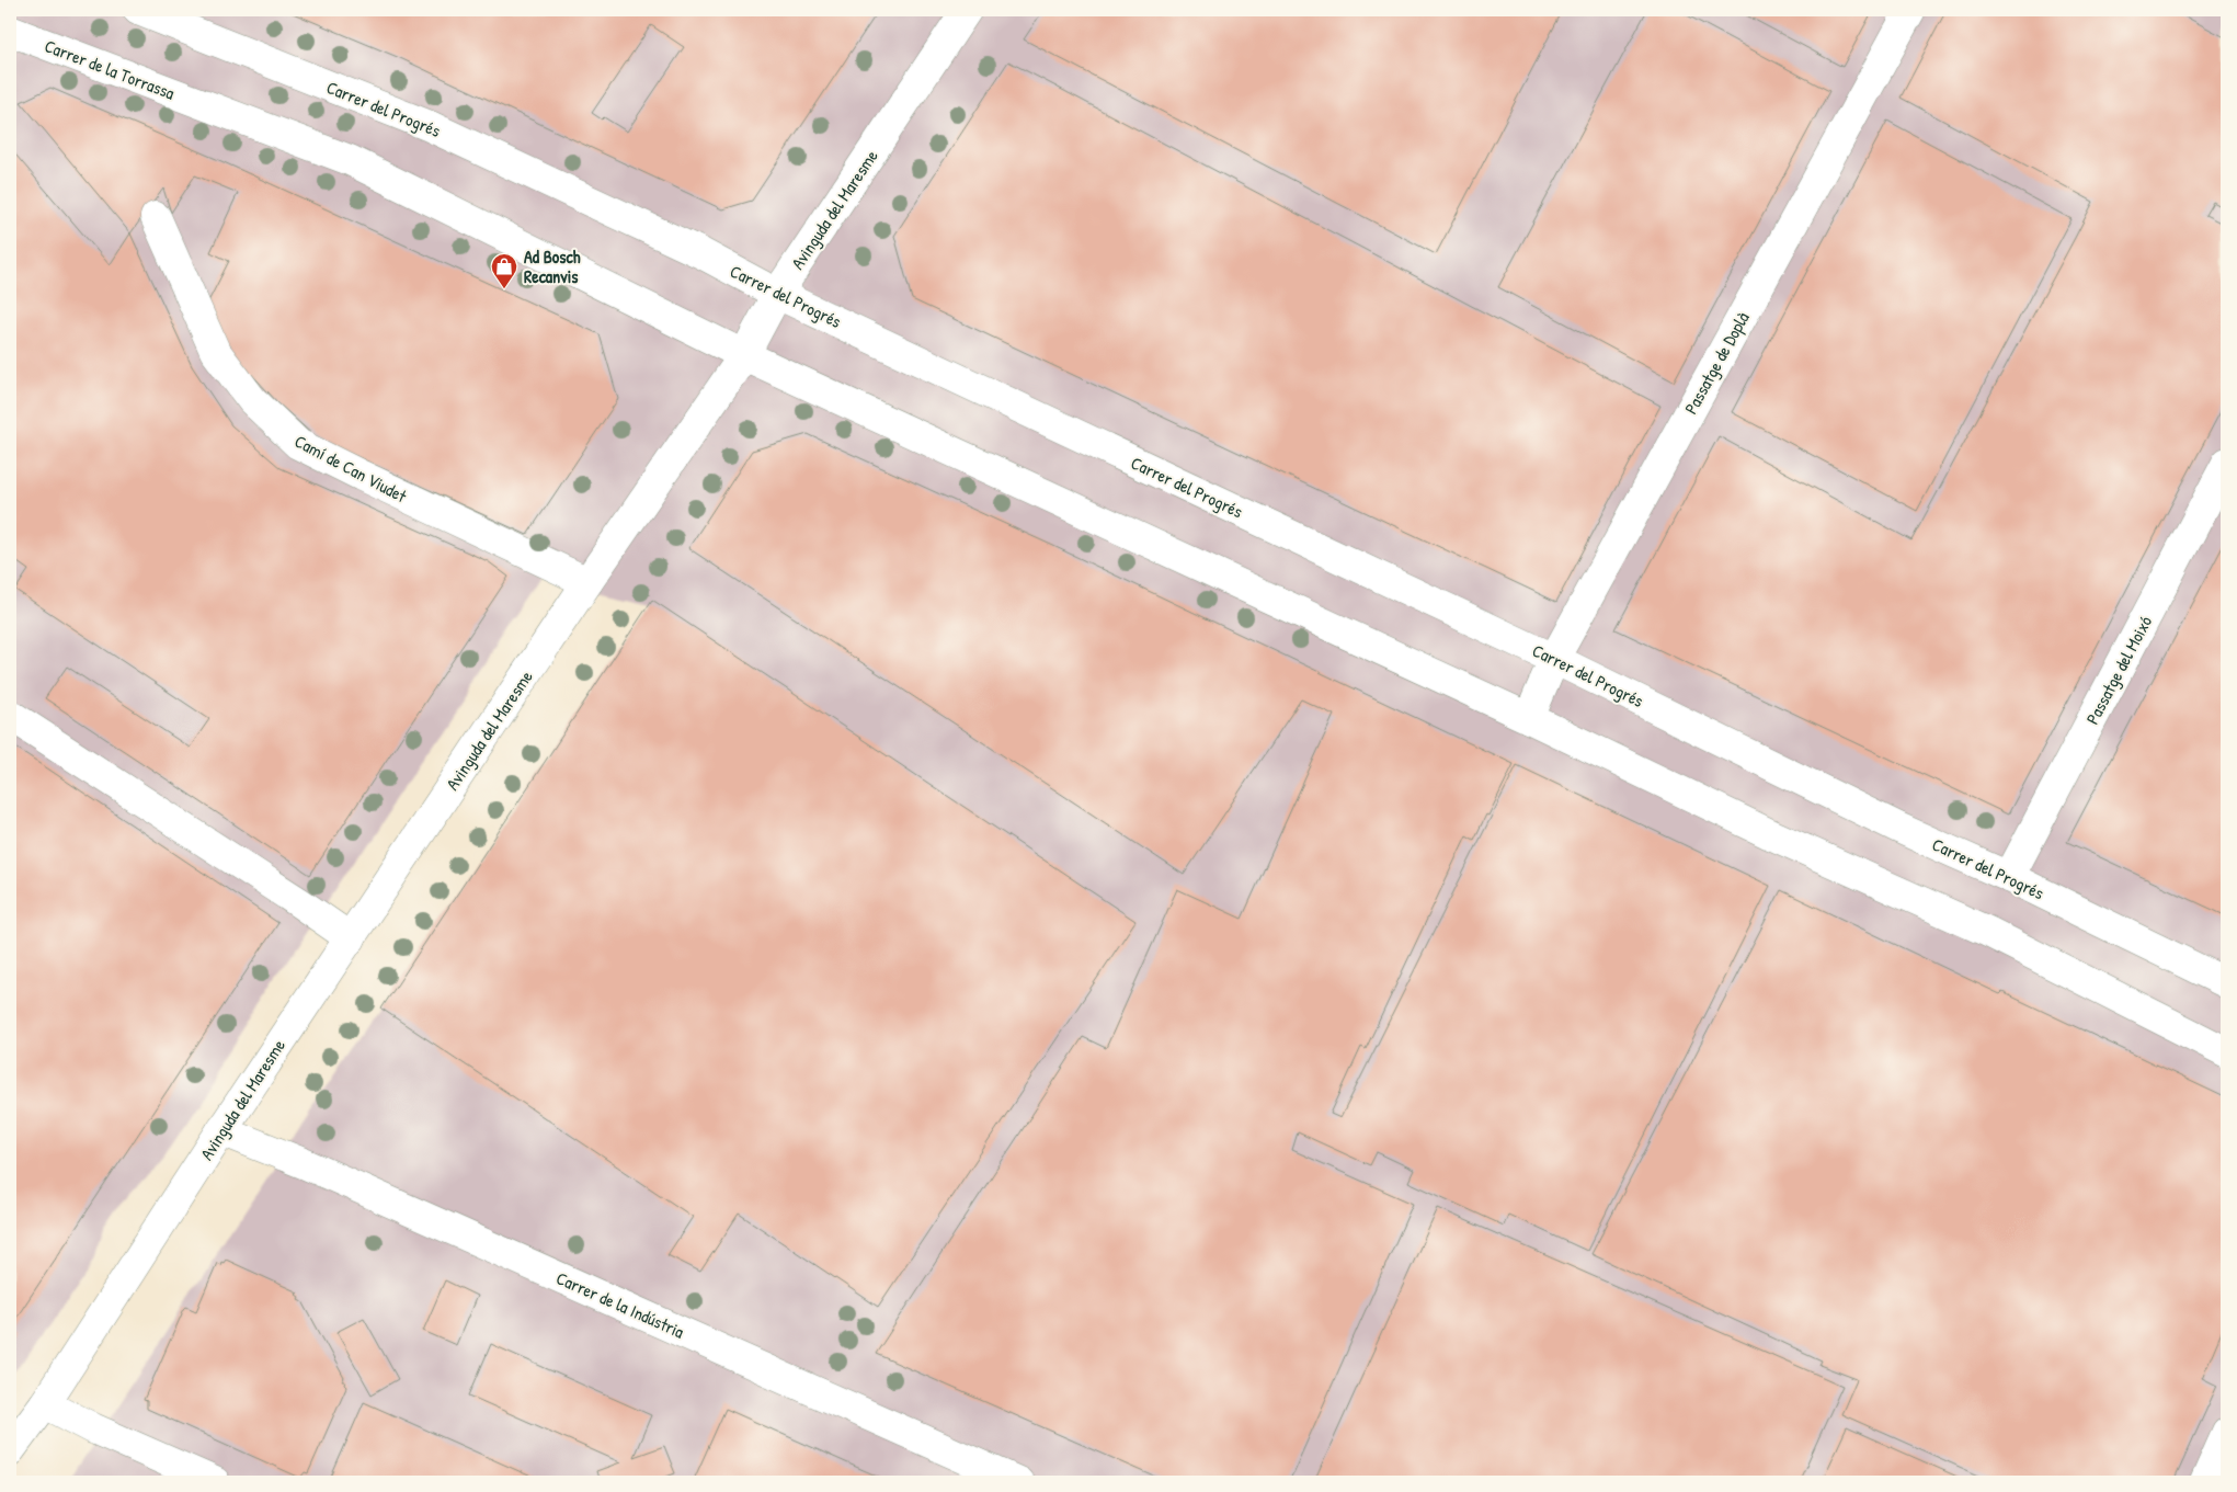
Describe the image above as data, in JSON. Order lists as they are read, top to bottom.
{
  "streets": {
    "street": [
      "Carrer de la Torrassa",
      "Carrer del Progrés",
      "Avinguda del Maresme",
      "Passatge de Doplà",
      "Camí de Can Viudet",
      "Passatge del Moixó",
      "Carrer de la Indústria"
    ]
  },
  "crossings": [
    ["Carrer de la Torrassa", "Avinguda del Maresme"],
    ["Carrer del Progrés", "Avinguda del Maresme"],
    ["Carrer del Progrés", "Passatge de Doplà"],
    ["Carrer del Progrés", "Passatge del Moixó"],
    ["Avinguda del Maresme", "Camí de Can Viudet"],
    ["Avinguda del Maresme", "Carrer de la Indústria"]
  ],
  "places": {
    "shop": ["Ad Bosch Recanvis"]
  }
}
